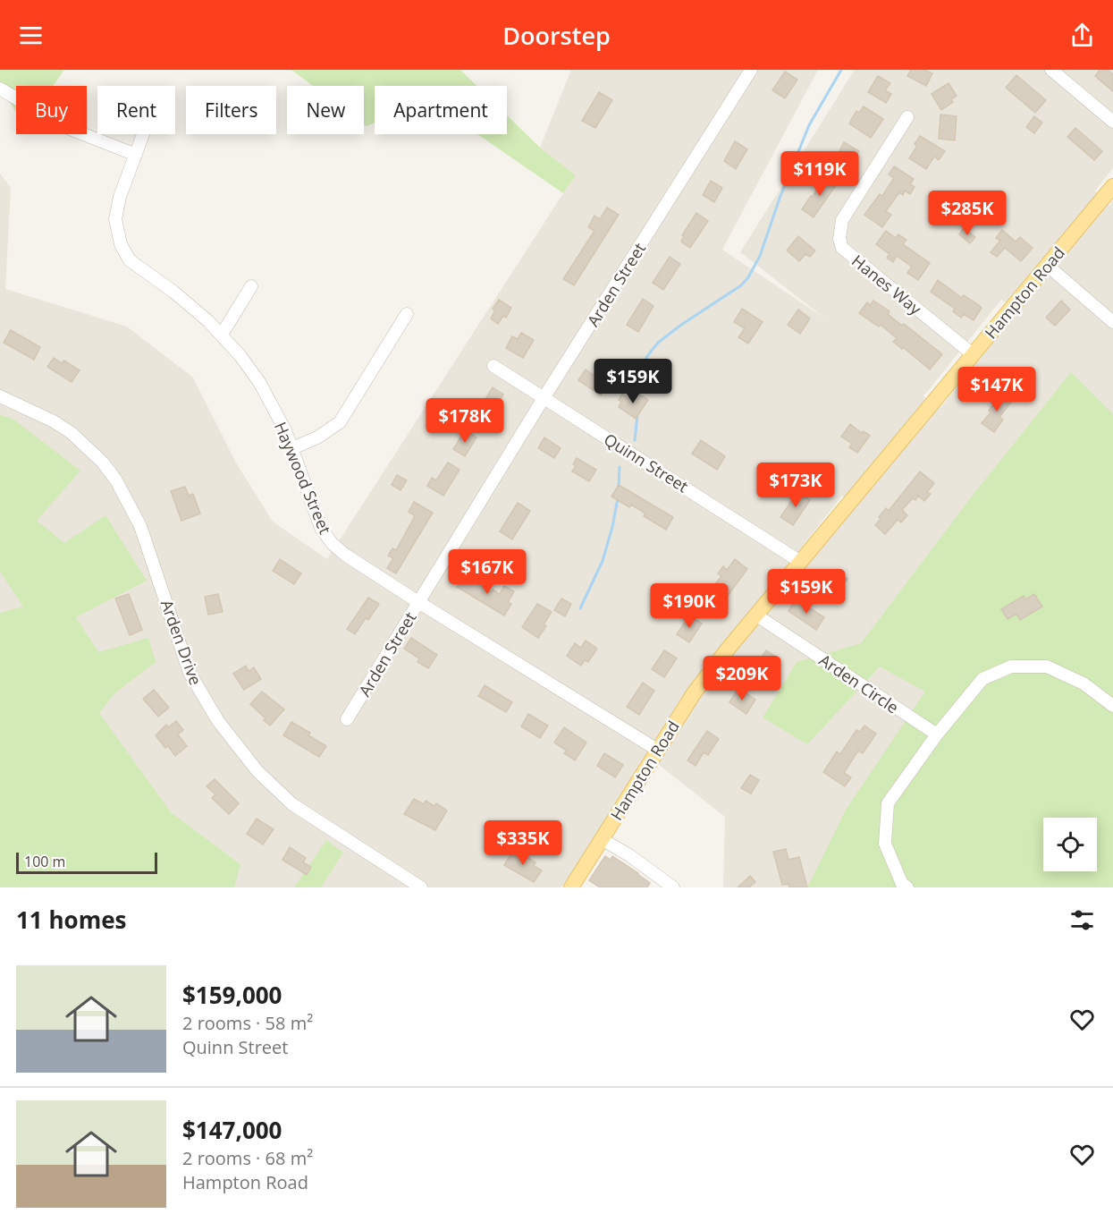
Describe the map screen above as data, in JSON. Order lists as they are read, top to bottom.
{
  "streets": {
    "main road": ["Hampton Road"],
    "street": [
      "Arden Street",
      "Hanes Way",
      "Quinn Street",
      "Haywood Street",
      "Arden Drive",
      "Arden Circle"
    ]
  },
  "crossings": [
    ["Arden Street", "Quinn Street"],
    ["Arden Street", "Haywood Street"],
    ["Hanes Way", "Hampton Road"],
    ["Hampton Road", "Quinn Street"],
    ["Hampton Road", "Haywood Street"],
    ["Hampton Road", "Arden Circle"]
  ],
  "scale_bar": "100 m",
  "page": {
    "header": "Doorstep",
    "chip": [
      "Buy",
      "Rent",
      "Filters",
      "New",
      "Apartment"
    ],
    "price": [
      "$119K",
      "$285K",
      "$159K",
      "$147K",
      "$178K",
      "$173K",
      "$167K",
      "$159K",
      "$190K",
      "$209K",
      "$335K"
    ],
    "scale": "100 m",
    "heading": "11 homes",
    "list": [
      {
        "name": "$159,000",
        "note": "2 rooms · 58 m² · Quinn Street"
      },
      {
        "name": "$147,000",
        "note": "2 rooms · 68 m² · Hampton Road"
      }
    ]
  }
}
